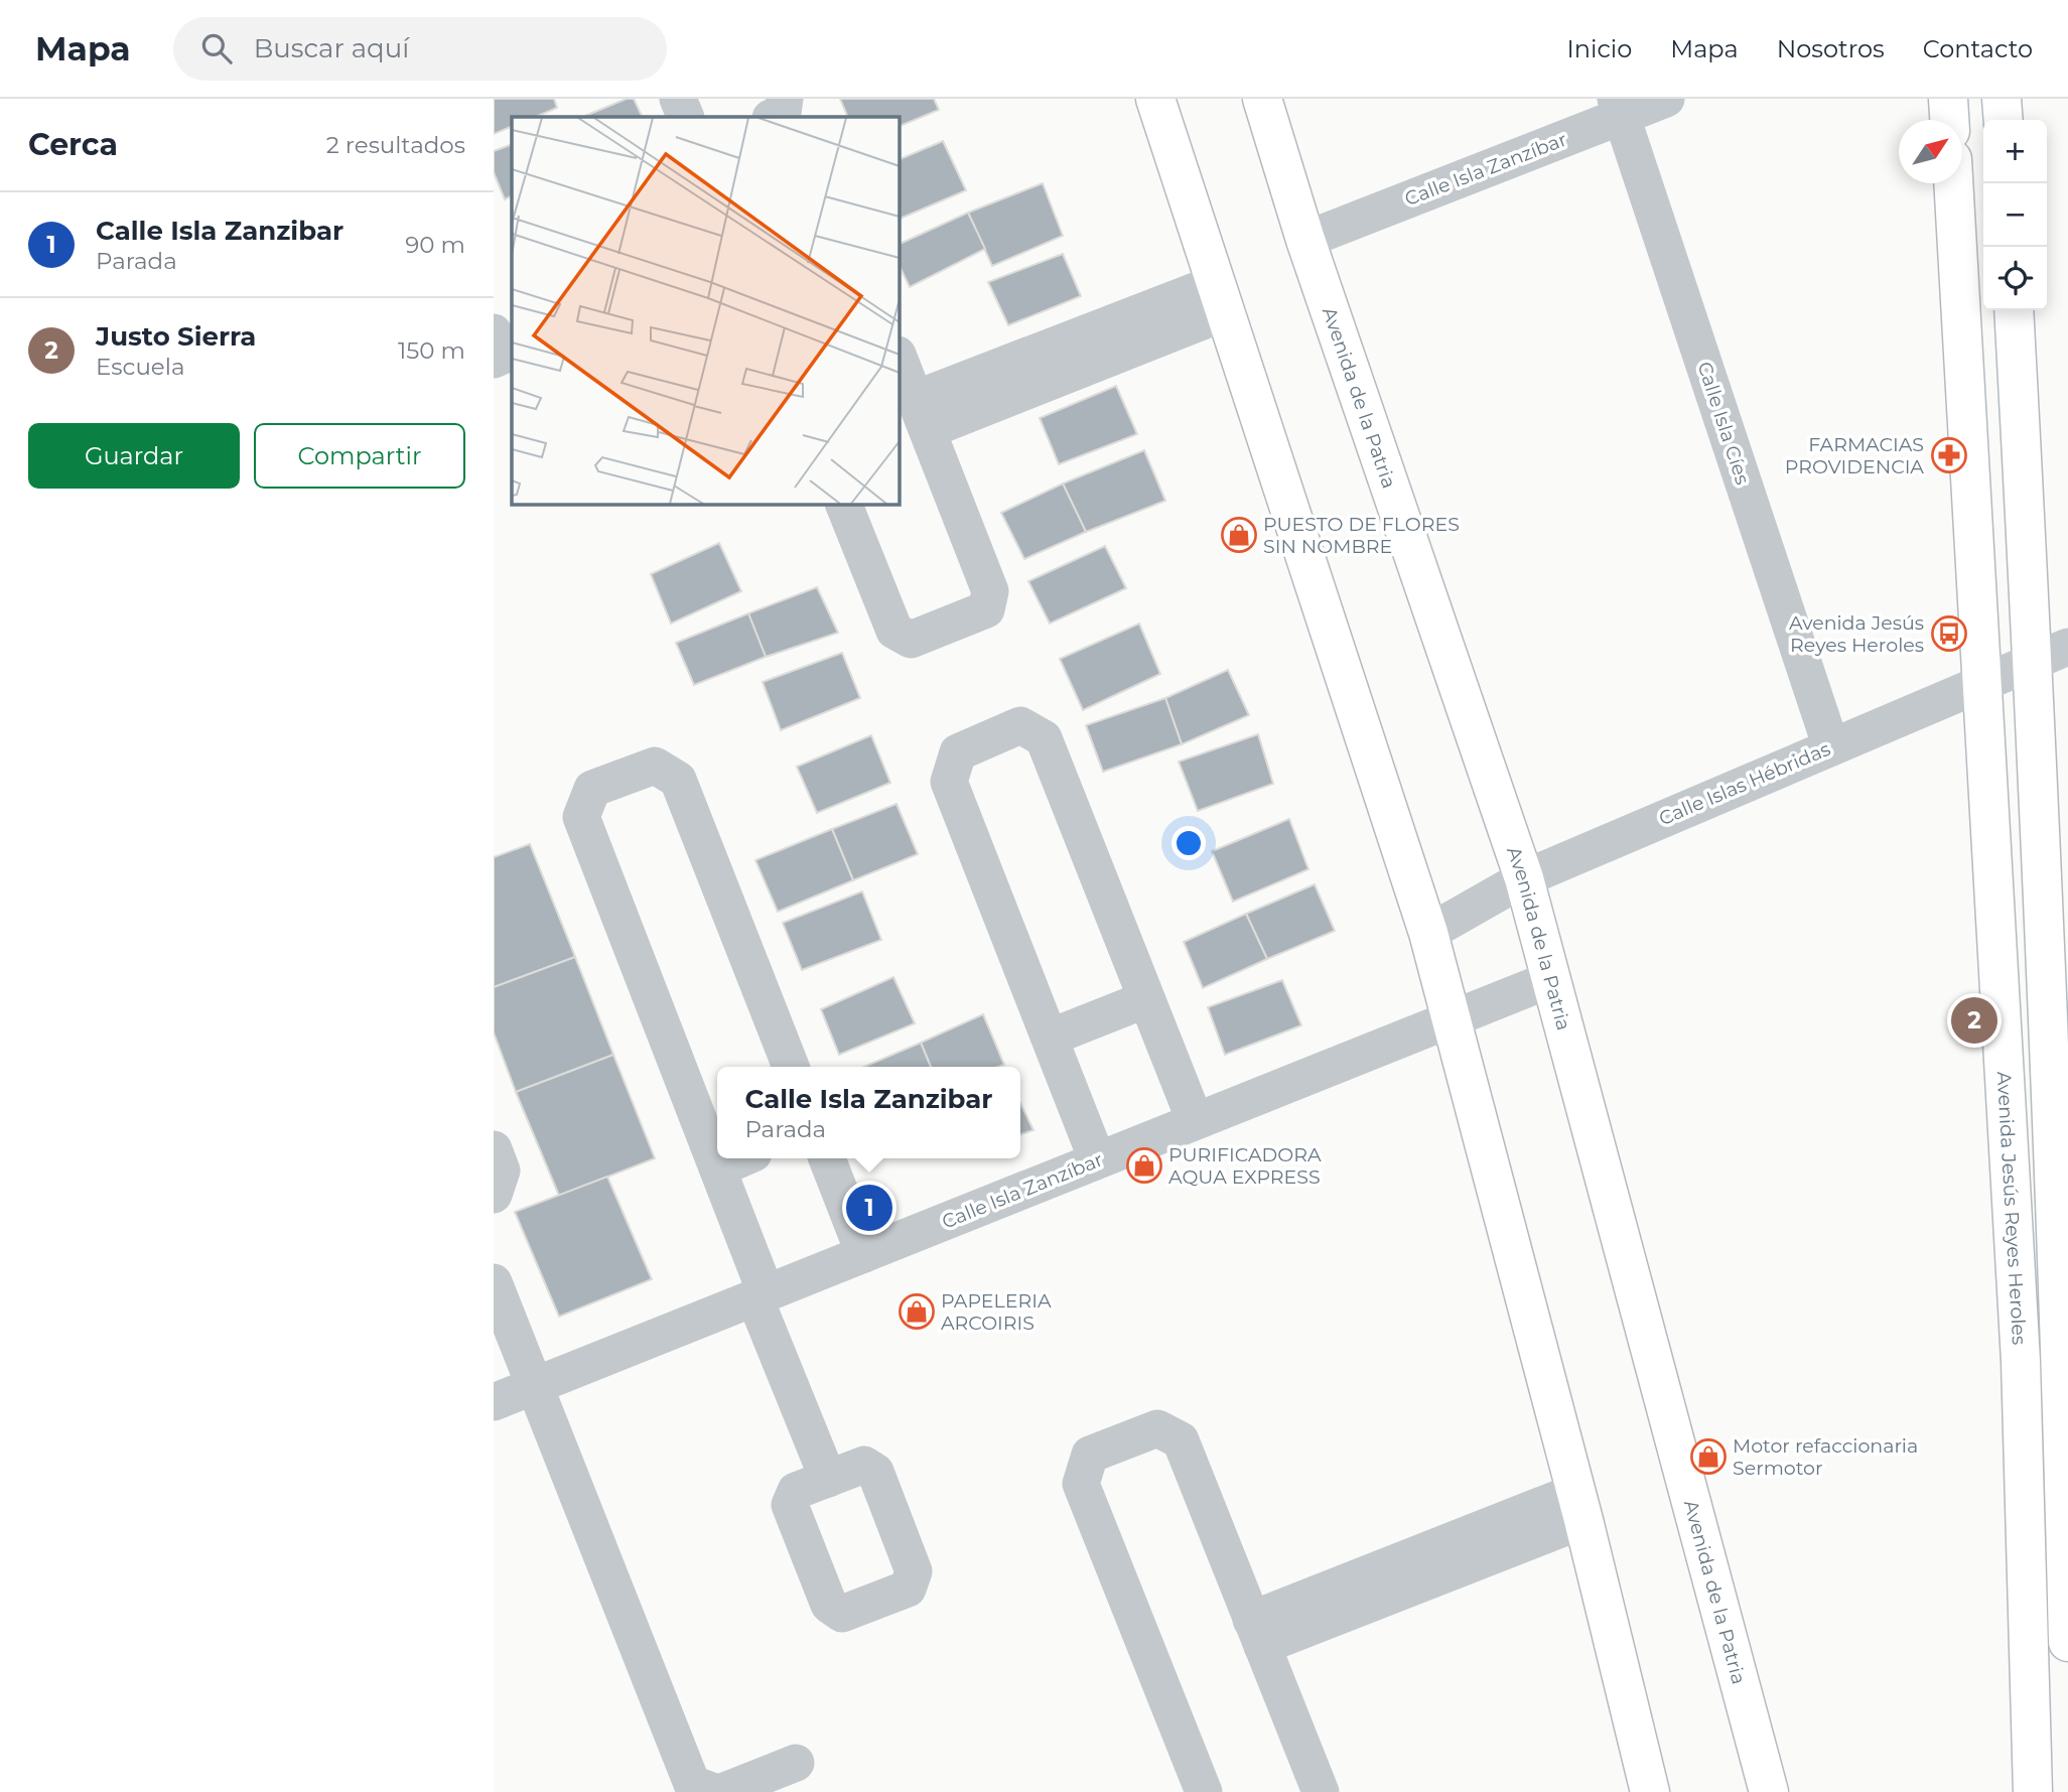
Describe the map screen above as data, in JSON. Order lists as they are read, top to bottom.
{
  "streets": {
    "main road": ["Avenida de la Patria", "Avenida Jesús Reyes Heroles"],
    "street": ["Calle Isla Zanzíbar", "Calle Isla Cíes", "Calle Islas Hébridas"]
  },
  "crossings": [
    ["Calle Isla Zanzíbar", "Avenida de la Patria"],
    ["Calle Isla Zanzíbar", "Calle Isla Cíes"],
    ["Avenida de la Patria", "Calle Islas Hébridas"],
    ["Calle Isla Cíes", "Calle Islas Hébridas"],
    ["Calle Islas Hébridas", "Avenida Jesús Reyes Heroles"]
  ],
  "places": {
    "pharmacy": ["FARMACIAS PROVIDENCIA"],
    "shop": [
      "PUESTO DE FLORES SIN NOMBRE",
      "PURIFICADORA AQUA EXPRESS",
      "PAPELERIA ARCOIRIS",
      "Motor refaccionaria Sermotor"
    ],
    "bus stop": ["Avenida Jesús Reyes Heroles"]
  },
  "north": "top right",
  "page": {
    "header": "Mapa",
    "search": "Buscar aquí",
    "nav": [
      "Inicio",
      "Mapa",
      "Nosotros",
      "Contacto"
    ],
    "heading": ["Cerca", "2 resultados"],
    "map_buttons": ["+", "−"],
    "list": [
      {
        "mark": "1",
        "name": "Calle Isla Zanzibar",
        "note": "Parada",
        "value": "90 m"
      },
      {
        "mark": "2",
        "name": "Justo Sierra",
        "note": "Escuela",
        "value": "150 m"
      }
    ],
    "buttons": ["Guardar", "Compartir"],
    "pins": ["2", "1"],
    "popup": ["Calle Isla Zanzibar", "Parada"]
  }
}
